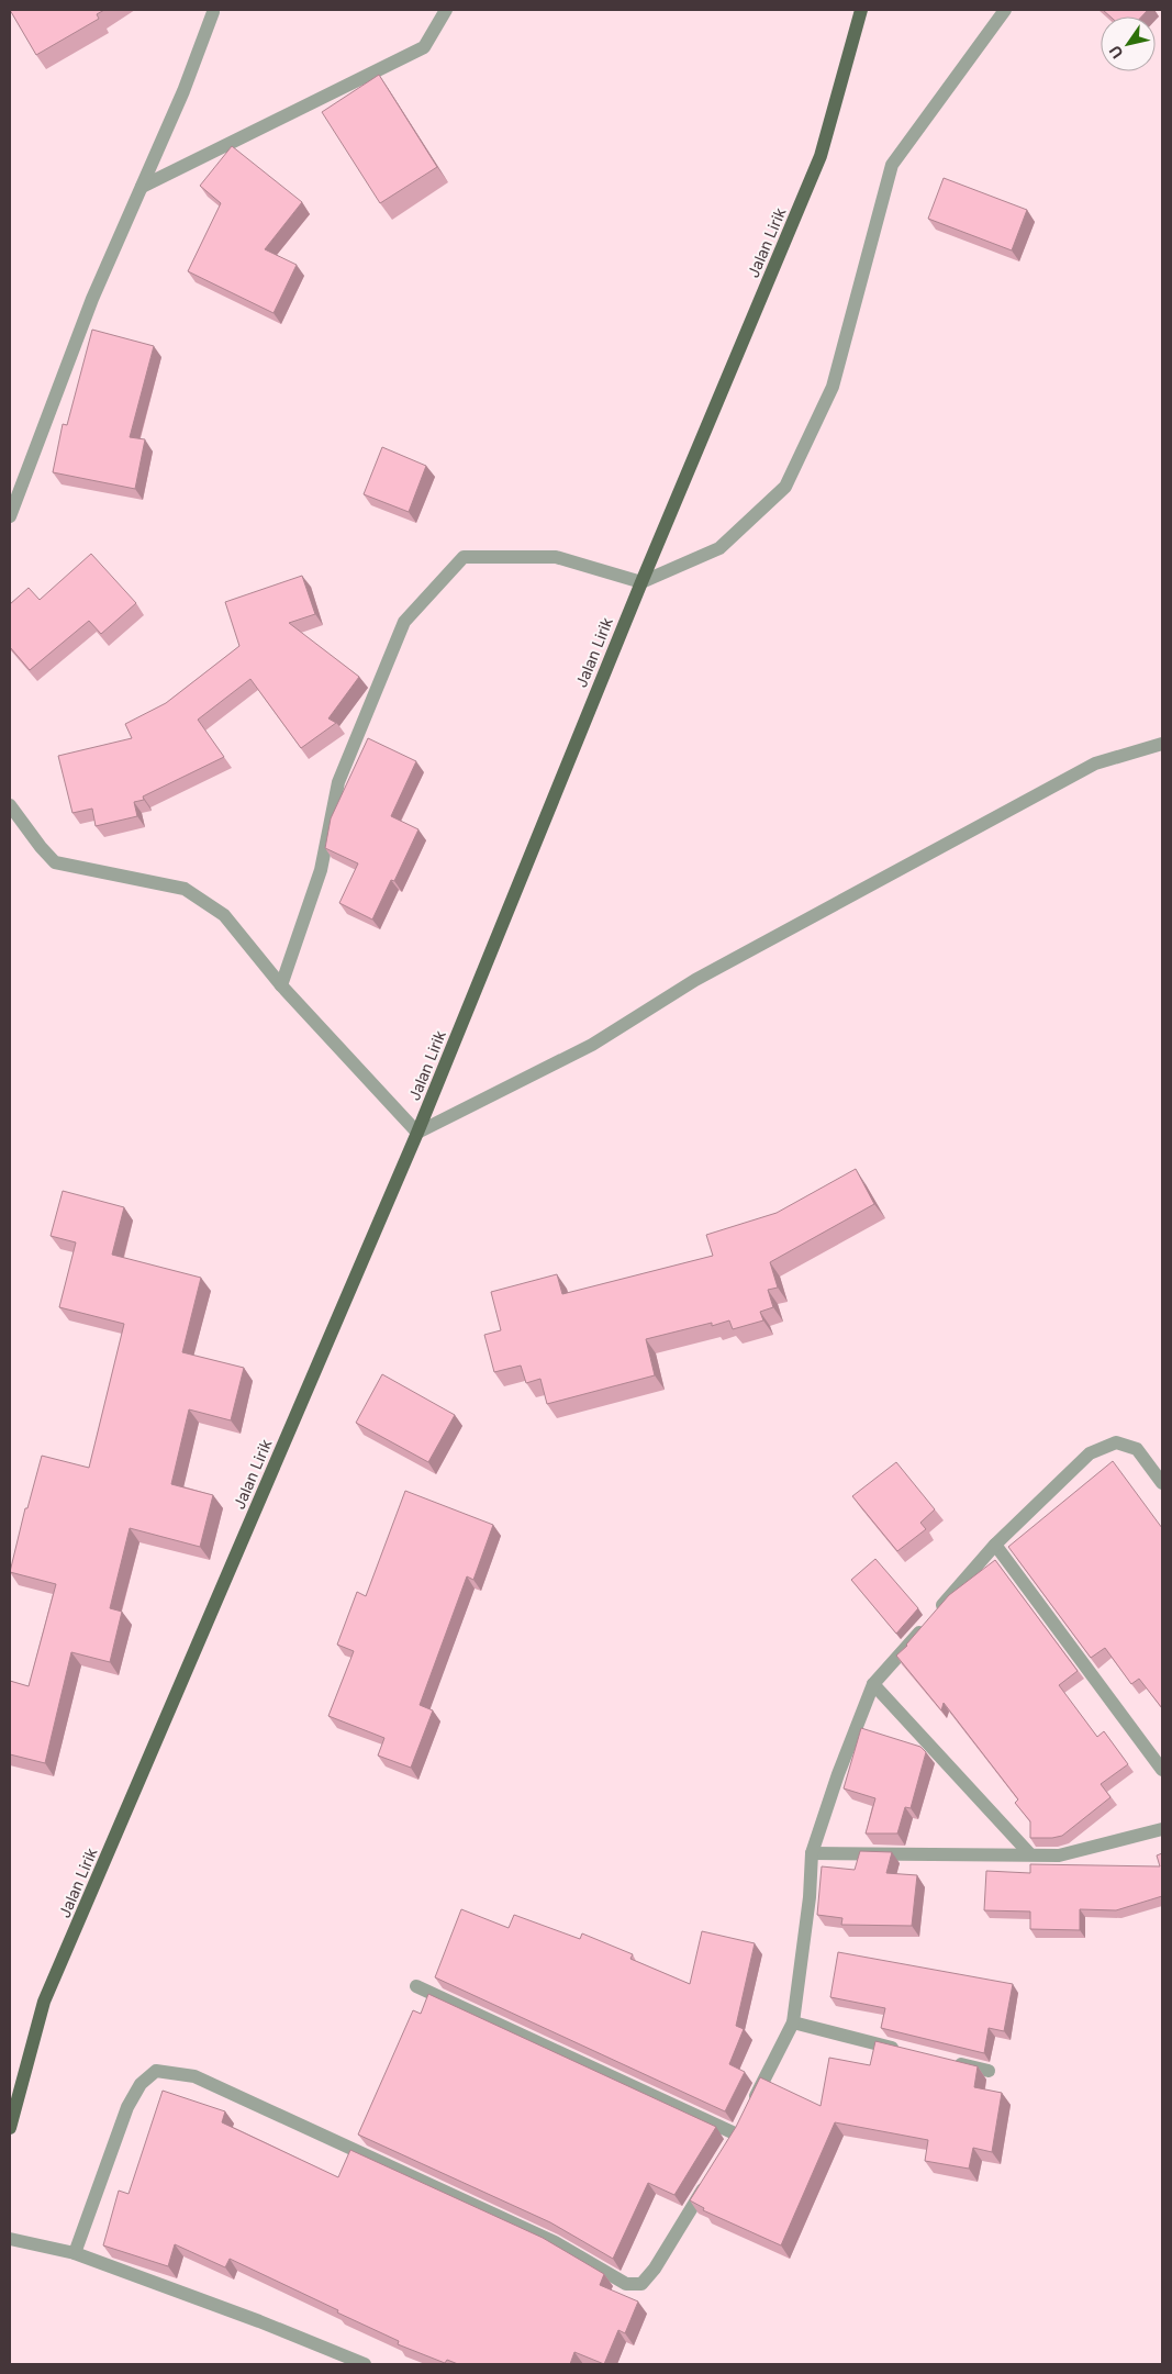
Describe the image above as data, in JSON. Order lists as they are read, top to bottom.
{
  "streets": {
    "main road": ["Jalan Lirik"]
  },
  "north": "bottom left"
}
